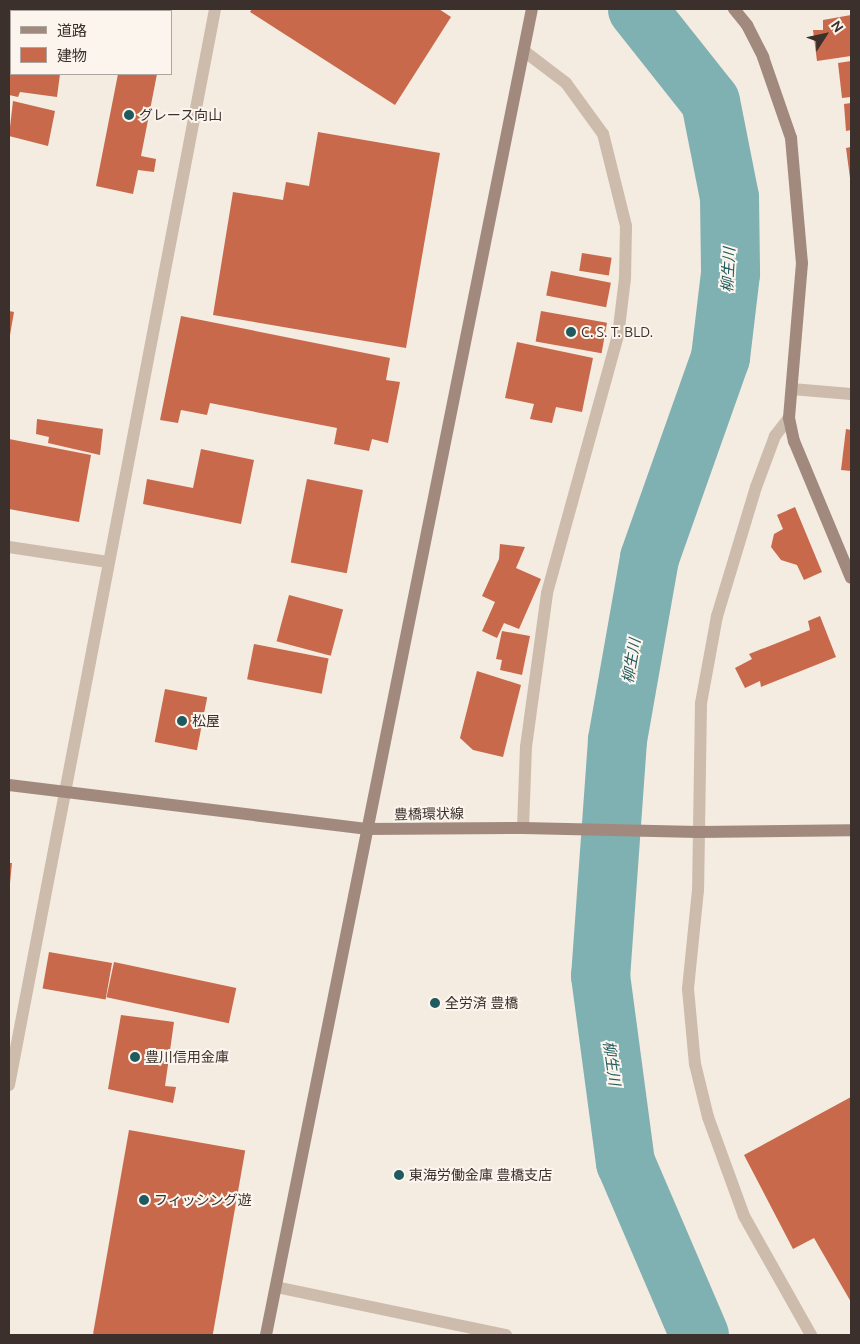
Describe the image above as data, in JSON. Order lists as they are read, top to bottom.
{
  "streets": {
    "street": ["豊橋環状線"]
  },
  "water": ["柳生川"],
  "places": [
    "グレース向山",
    "C. S. T. BLD.",
    "松屋",
    "全労済 豊橋",
    "豊川信用金庫",
    "東海労働金庫 豊橋支店",
    "フィッシング遊"
  ],
  "legend": ["道路", "建物"],
  "north": "top right"
}
